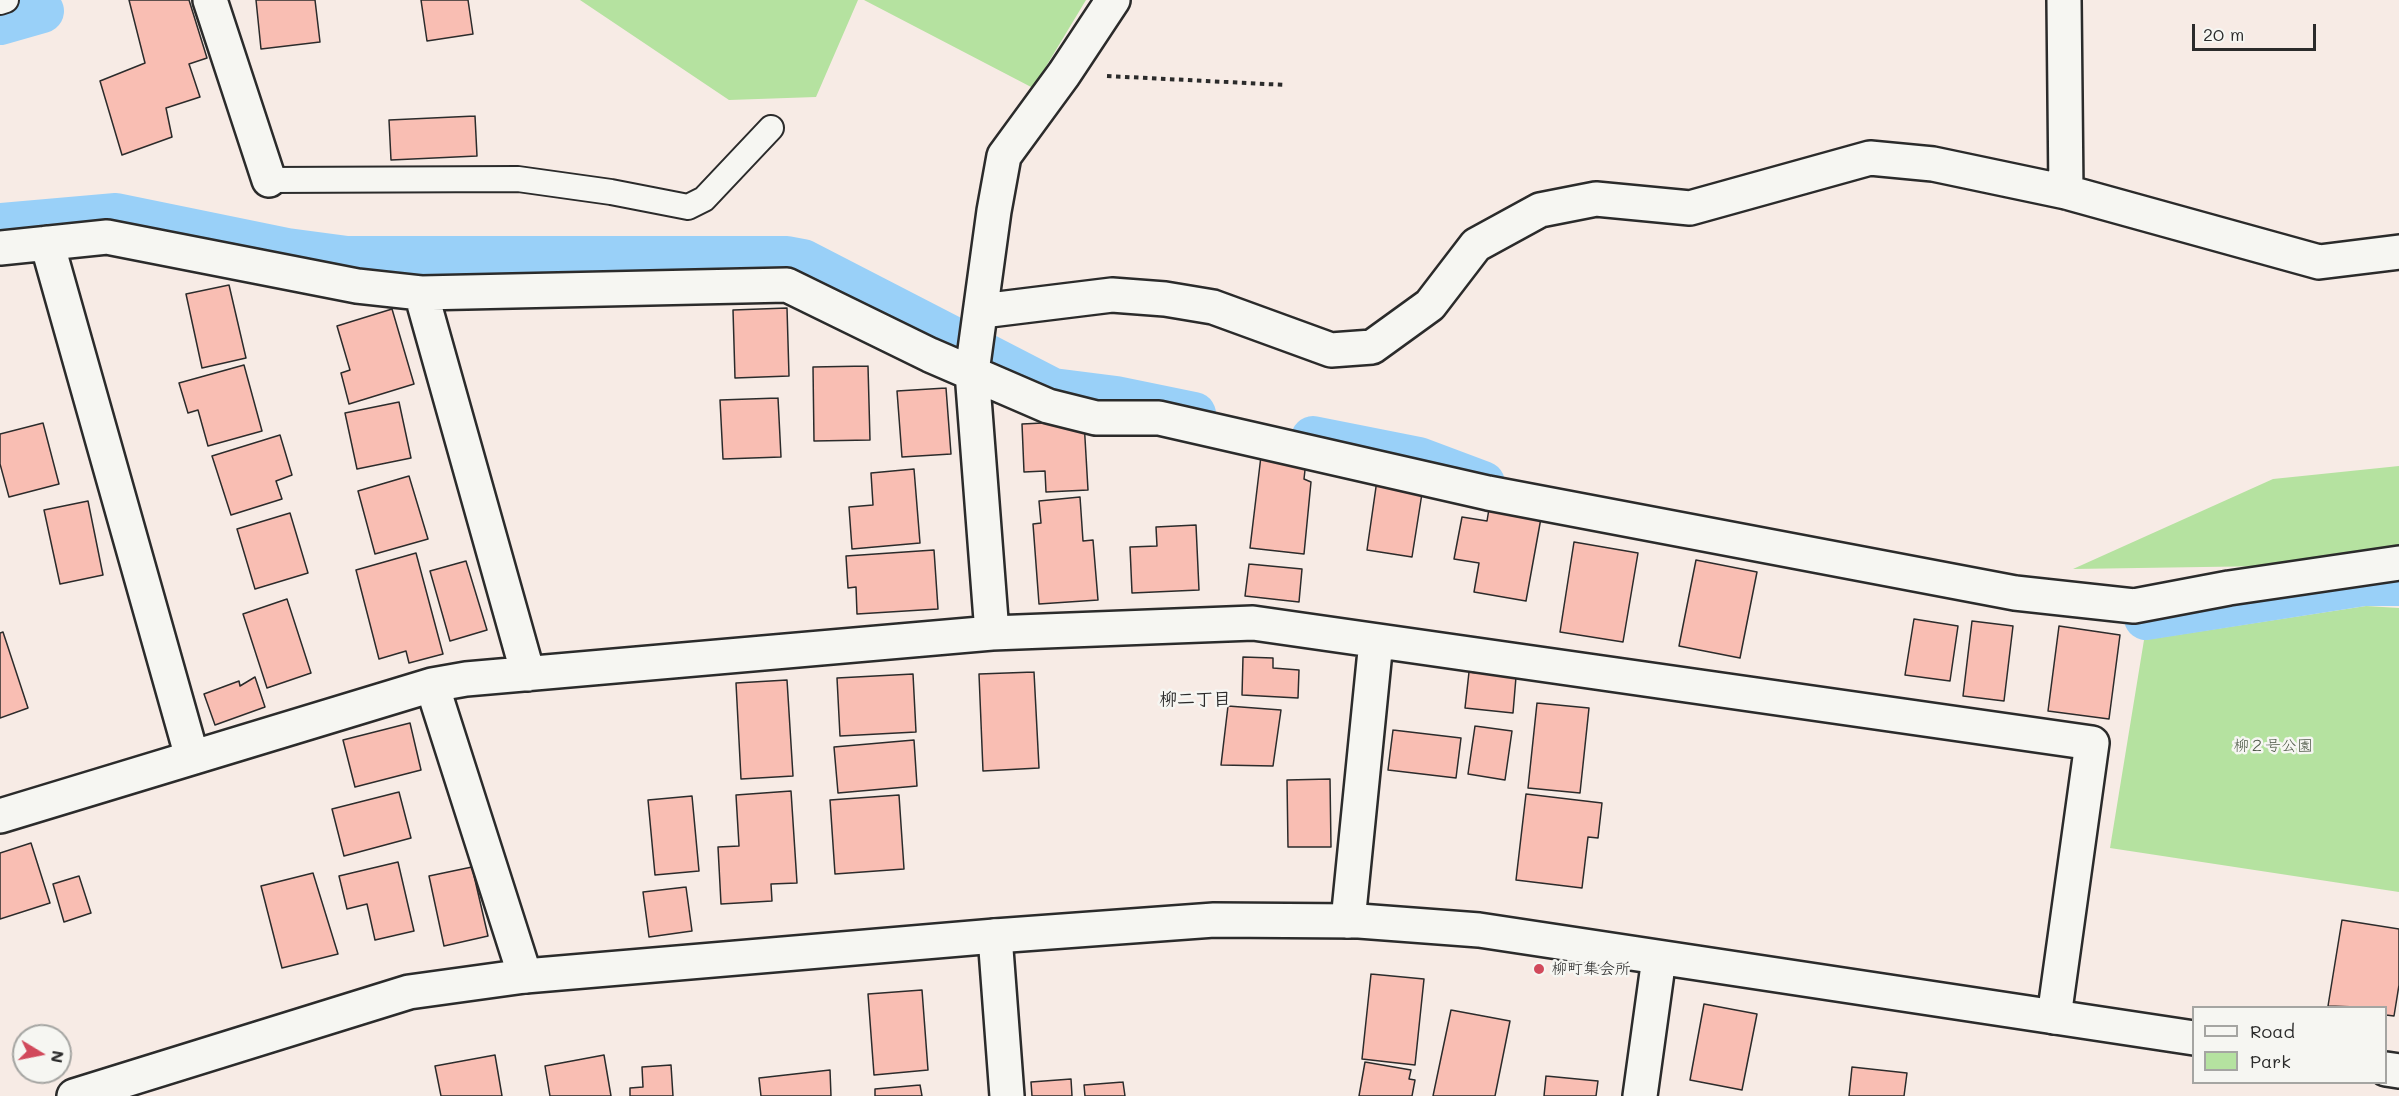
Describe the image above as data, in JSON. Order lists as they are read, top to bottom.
{
  "districts": ["柳二丁目"],
  "parks": ["柳２号公園"],
  "places": ["柳町集会所"],
  "legend": ["Road", "Park"],
  "scale_bar": "20 m",
  "north": "right"
}
